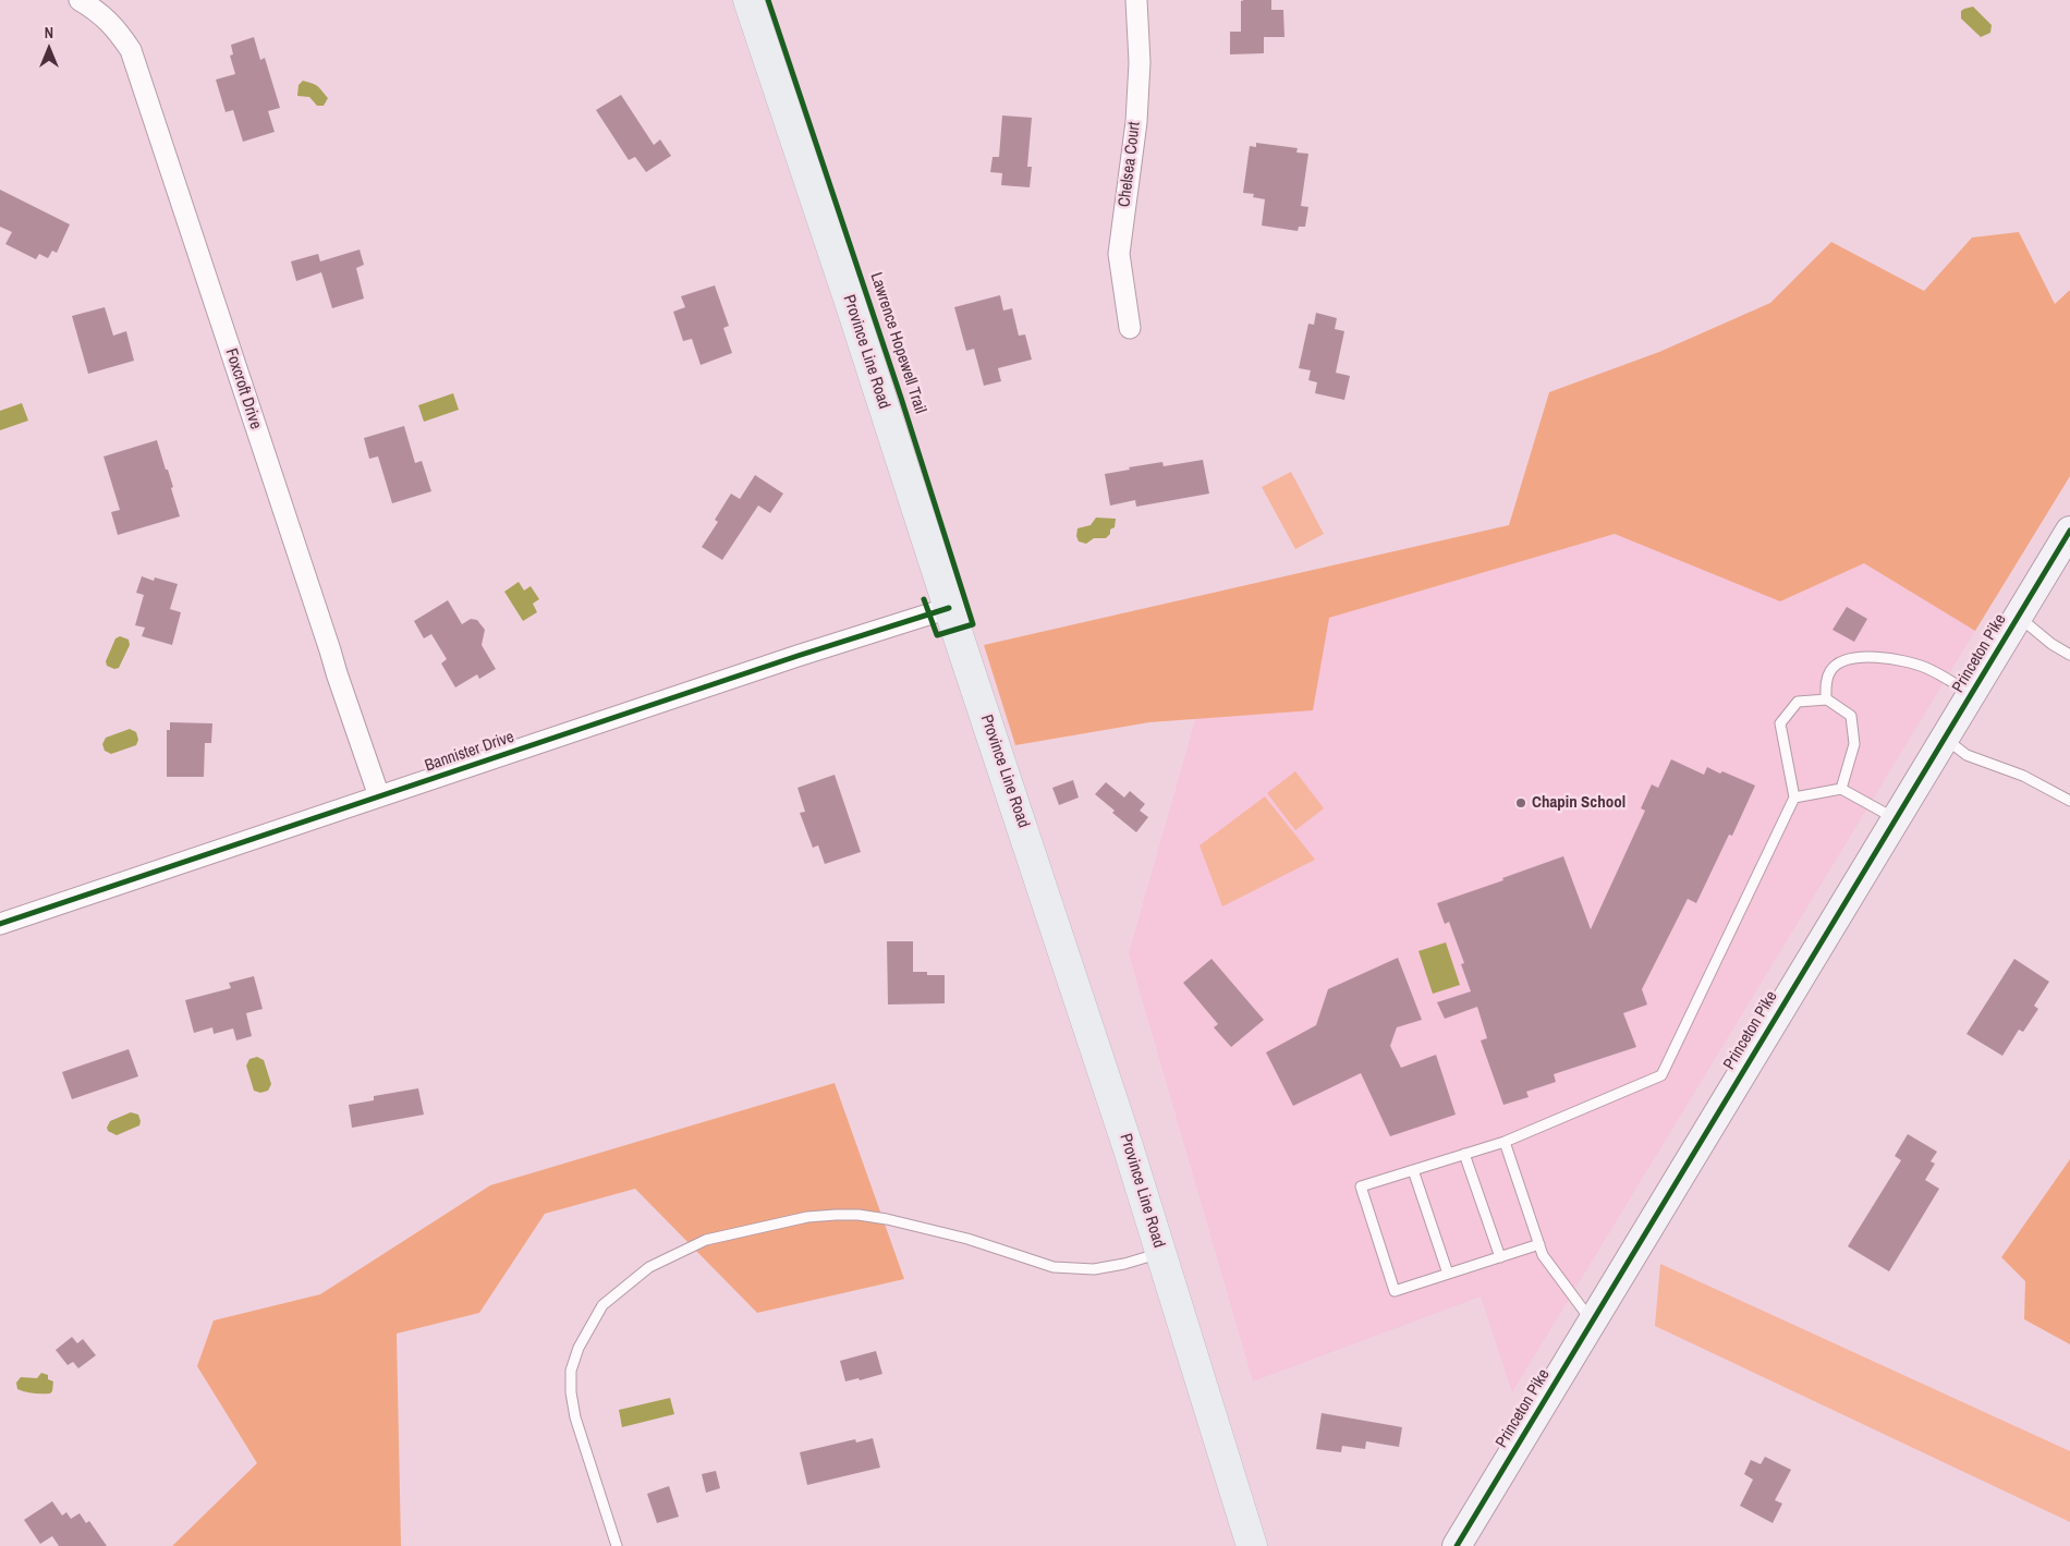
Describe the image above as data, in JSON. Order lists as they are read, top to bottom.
{
  "streets": {
    "main road": ["Province Line Road", "Princeton Pike"],
    "street": ["Chelsea Court", "Foxcroft Drive", "Bannister Drive"],
    "cycle path": ["Lawrence Hopewell Trail"]
  },
  "crossings": [
    ["Province Line Road", "Bannister Drive"],
    ["Foxcroft Drive", "Bannister Drive"]
  ],
  "places": ["Chapin School"],
  "north": "top"
}
